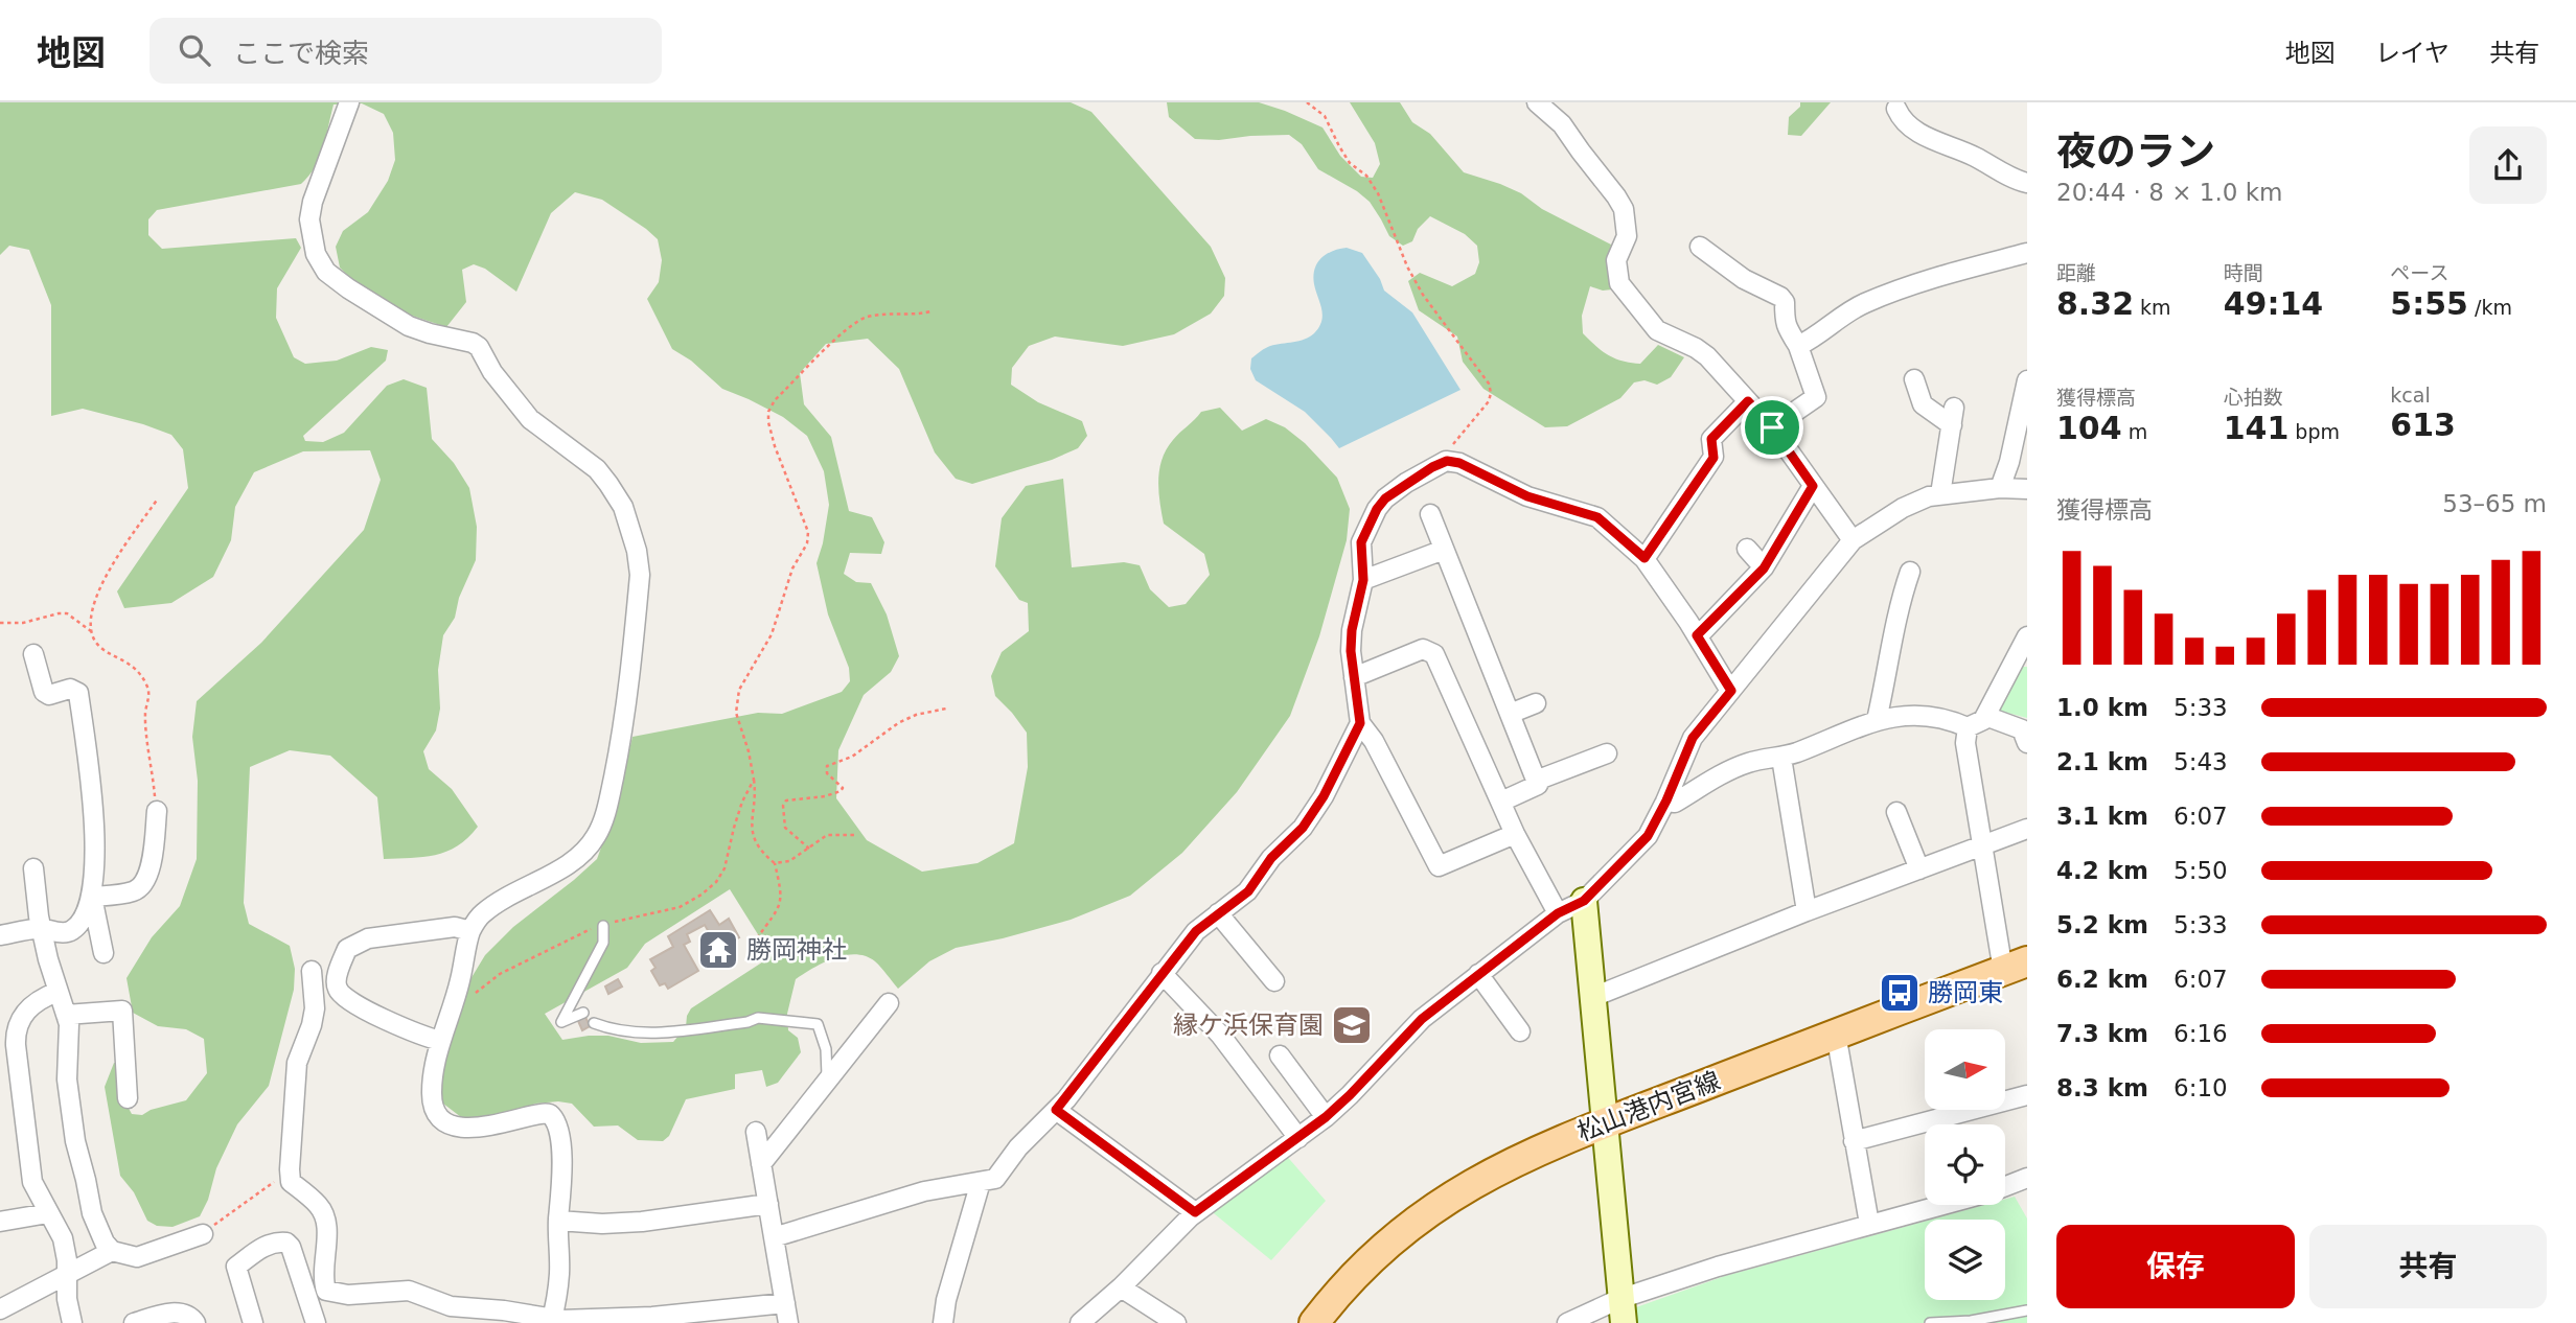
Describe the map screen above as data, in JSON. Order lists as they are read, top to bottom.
{
  "streets": {
    "main road": ["松山港内宮線"]
  },
  "places": {
    "temple": ["勝岡神社"],
    "bus stop": ["勝岡東"],
    "school or university": ["縁ケ浜保育園"]
  },
  "north": "right",
  "page": {
    "header": "地図",
    "search": "ここで検索",
    "nav": ["地図", "レイヤ", "共有"],
    "heading": ["夜のラン", "20:44 · 8 × 1.0 km"],
    "stats": [
      ["距離", "8.32 km"],
      ["時間", "49:14"],
      ["ペース", "5:55 /km"],
      ["獲得標高", "104 m"],
      ["心拍数", "141 bpm"],
      ["kcal", "613"]
    ],
    "chart": ["獲得標高", "53–65 m"],
    "list": [
      {
        "name": "1.0 km",
        "note": "5:33"
      },
      {
        "name": "2.1 km",
        "note": "5:43"
      },
      {
        "name": "3.1 km",
        "note": "6:07"
      },
      {
        "name": "4.2 km",
        "note": "5:50"
      },
      {
        "name": "5.2 km",
        "note": "5:33"
      },
      {
        "name": "6.2 km",
        "note": "6:07"
      },
      {
        "name": "7.3 km",
        "note": "6:16"
      },
      {
        "name": "8.3 km",
        "note": "6:10"
      }
    ],
    "buttons": ["保存", "共有"]
  }
}
